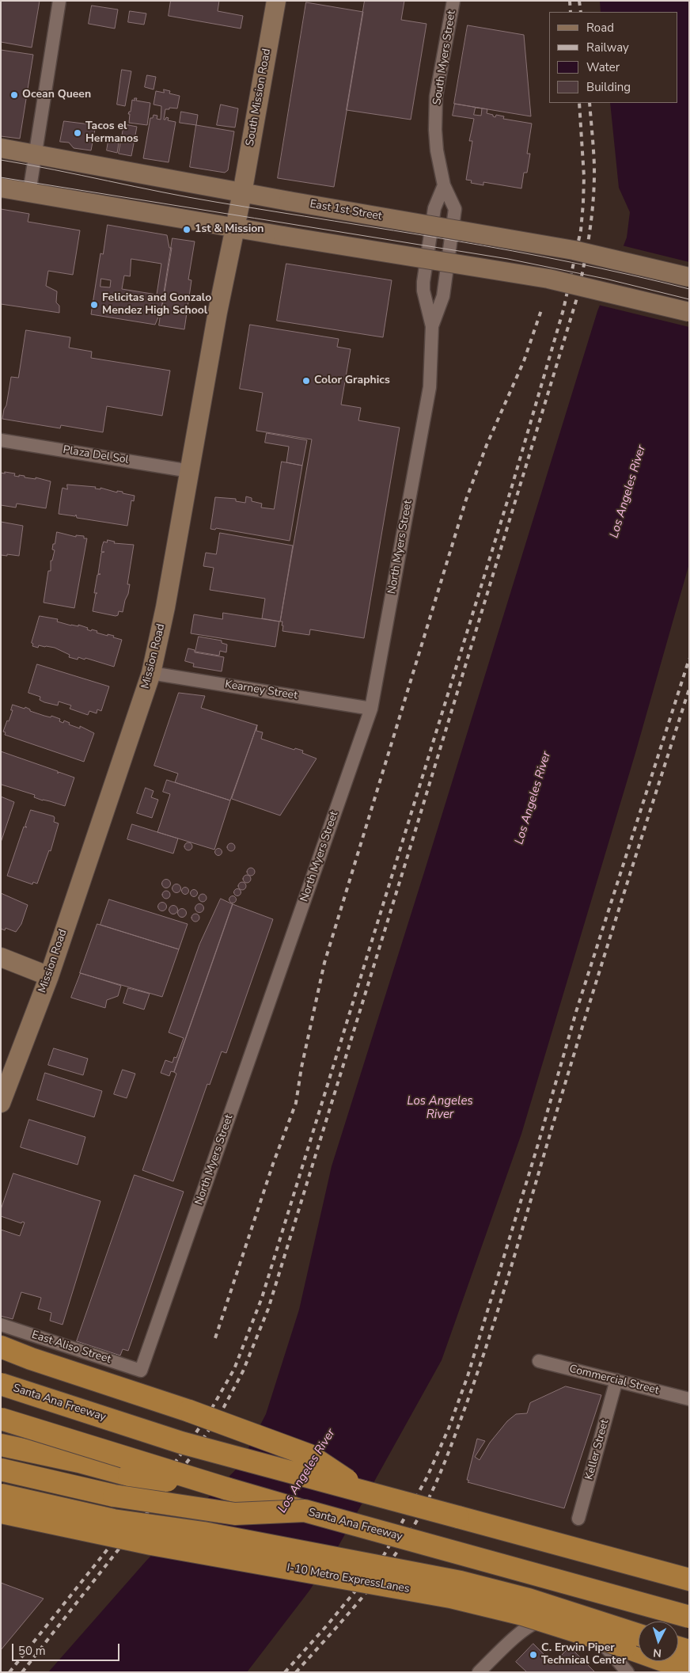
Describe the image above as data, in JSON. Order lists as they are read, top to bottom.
{
  "streets": {
    "highway": ["Santa Ana Freeway", "I-10 Metro ExpressLanes"],
    "main road": ["South Mission Road", "East 1st Street", "Mission Road"],
    "street": [
      "South Myers Street",
      "Plaza Del Sol",
      "North Myers Street",
      "Kearney Street",
      "East Aliso Street",
      "Commercial Street",
      "Keller Street"
    ]
  },
  "crossings": [
    ["South Myers Street", "North Myers Street"],
    ["South Mission Road", "East 1st Street"],
    ["South Mission Road", "Mission Road"],
    ["East 1st Street", "Mission Road"],
    ["Plaza Del Sol", "Mission Road"],
    ["North Myers Street", "Kearney Street"],
    ["North Myers Street", "East Aliso Street"],
    ["Mission Road", "Kearney Street"],
    ["Commercial Street", "Keller Street"]
  ],
  "water": ["Los Angeles River"],
  "places": [
    "Ocean Queen",
    "Tacos el Hermanos",
    "1st & Mission",
    "Felicitas and Gonzalo Mendez High School",
    "Color Graphics",
    "C. Erwin Piper Technical Center"
  ],
  "legend": [
    "Road",
    "Railway",
    "Water",
    "Building"
  ],
  "scale_bar": "50 m",
  "north": "bottom"
}
